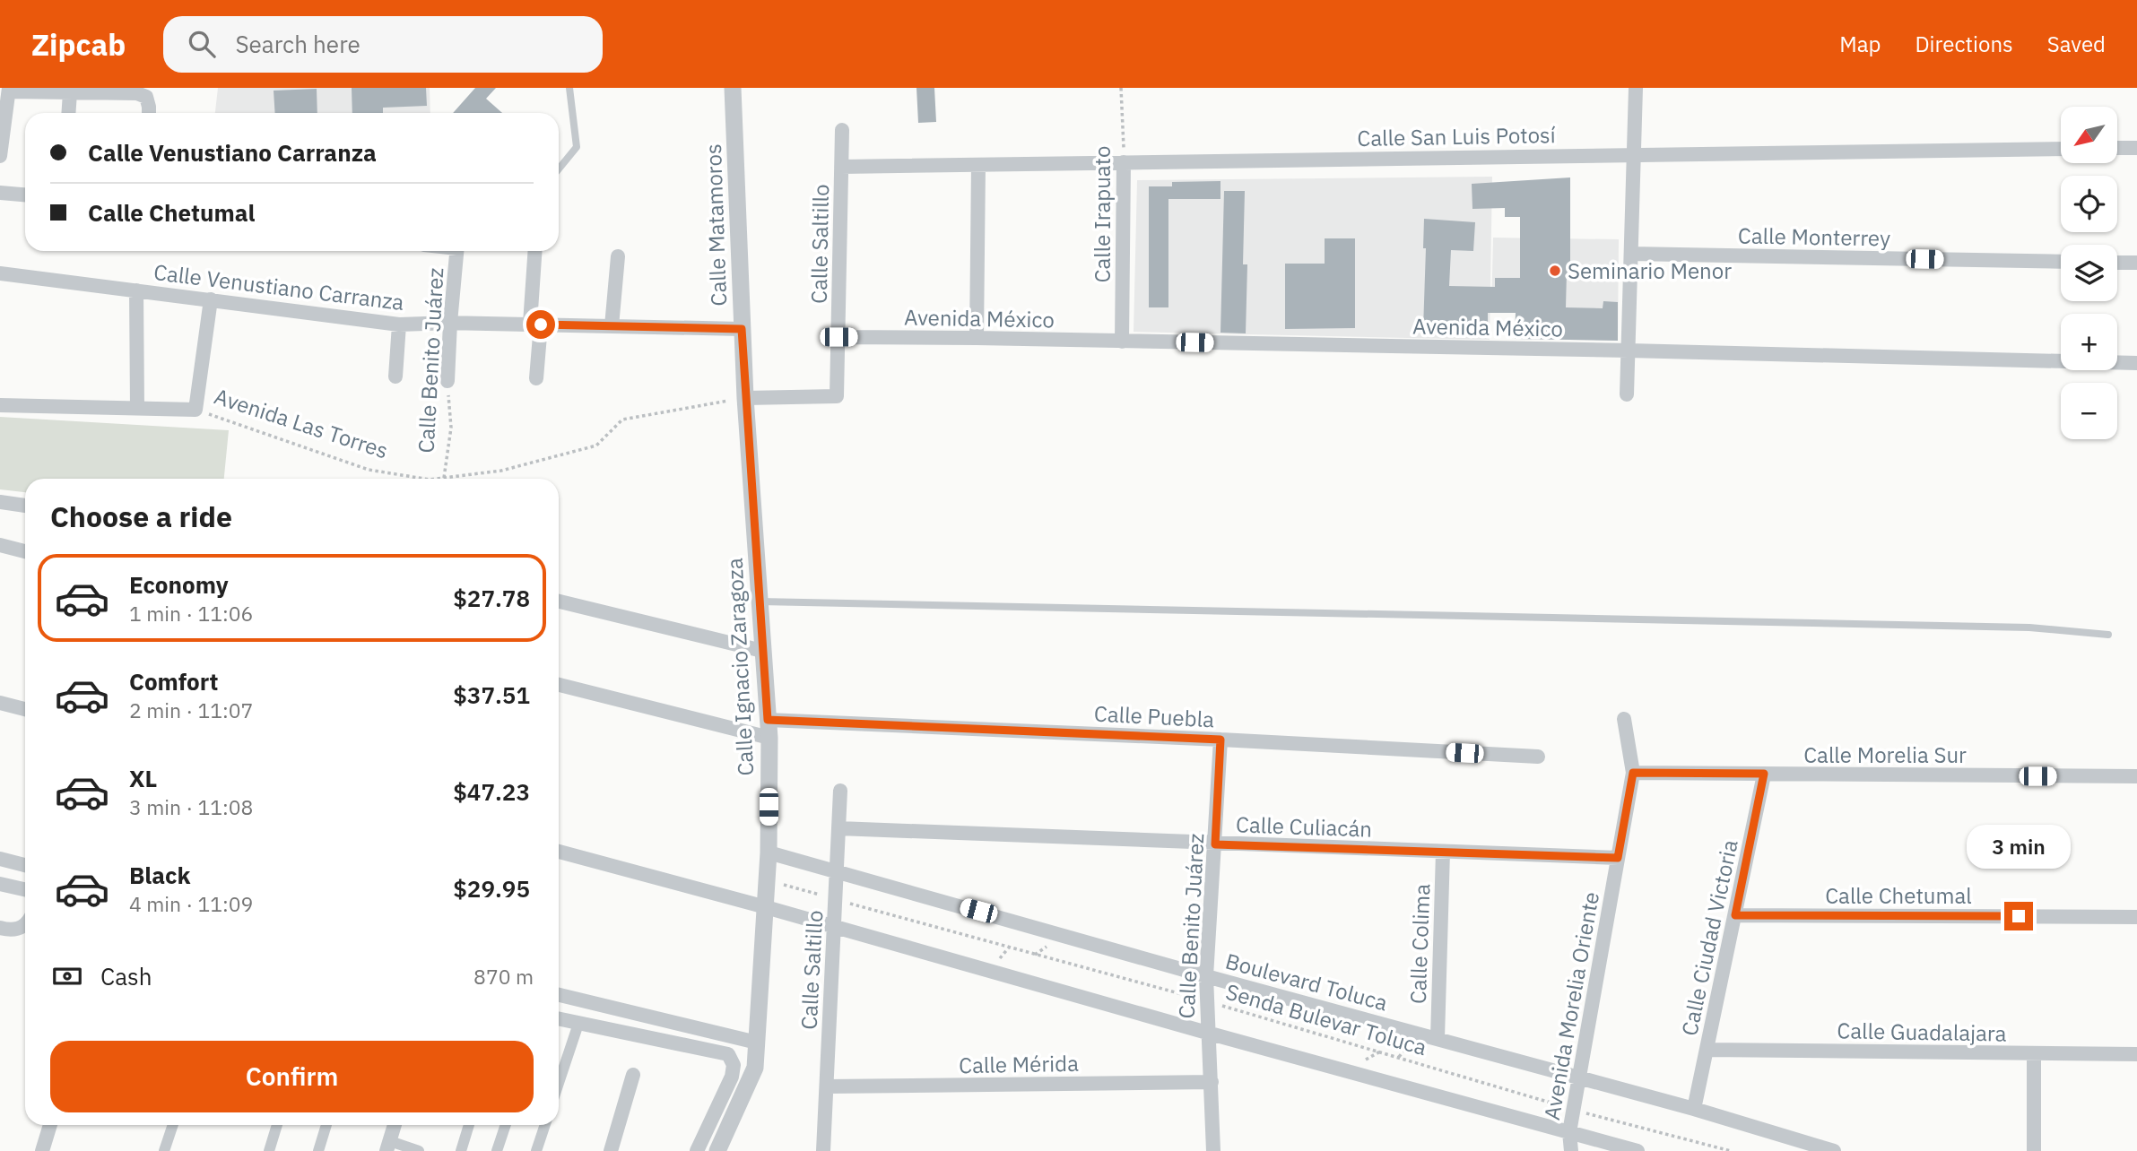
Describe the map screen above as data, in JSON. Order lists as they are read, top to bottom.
{
  "streets": {
    "street": [
      "Calle San Luis Potosí",
      "Calle Irapuato",
      "Calle Matamoros",
      "Calle Monterrey",
      "Calle Saltillo",
      "Calle Venustiano Carranza",
      "Avenida México",
      "Calle Benito Juárez",
      "Avenida Las Torres",
      "Calle Ignacio Zaragoza",
      "Calle Puebla",
      "Calle Morelia Sur",
      "Calle Culiacán",
      "Calle Chetumal",
      "Calle Ciudad Victoria",
      "Calle Colima",
      "Boulevard Toluca",
      "Avenida Morelia Oriente",
      "Calle Guadalajara",
      "Calle Mérida"
    ],
    "path": ["Senda Bulevar Toluca"]
  },
  "crossings": [
    ["Calle San Luis Potosí", "Calle Irapuato"],
    ["Calle San Luis Potosí", "Calle Saltillo"],
    ["Calle Irapuato", "Avenida México"],
    ["Calle Matamoros", "Calle Saltillo"],
    ["Calle Matamoros", "Calle Venustiano Carranza"],
    ["Calle Matamoros", "Avenida Las Torres"],
    ["Calle Matamoros", "Calle Ignacio Zaragoza"],
    ["Calle Saltillo", "Avenida México"],
    ["Calle Saltillo", "Avenida Las Torres"],
    ["Calle Saltillo", "Calle Ignacio Zaragoza"],
    ["Calle Saltillo", "Calle Culiacán"],
    ["Calle Saltillo", "Boulevard Toluca"],
    ["Calle Saltillo", "Senda Bulevar Toluca"],
    ["Calle Saltillo", "Calle Mérida"],
    ["Calle Venustiano Carranza", "Calle Benito Juárez"],
    ["Calle Benito Juárez", "Avenida Las Torres"],
    ["Calle Benito Juárez", "Calle Puebla"],
    ["Calle Benito Juárez", "Calle Culiacán"],
    ["Calle Benito Juárez", "Boulevard Toluca"],
    ["Calle Benito Juárez", "Senda Bulevar Toluca"],
    ["Calle Benito Juárez", "Calle Mérida"],
    ["Avenida Las Torres", "Calle Ignacio Zaragoza"],
    ["Calle Ignacio Zaragoza", "Calle Puebla"],
    ["Calle Ignacio Zaragoza", "Boulevard Toluca"],
    ["Calle Ignacio Zaragoza", "Senda Bulevar Toluca"],
    ["Calle Morelia Sur", "Calle Ciudad Victoria"],
    ["Calle Morelia Sur", "Avenida Morelia Oriente"],
    ["Calle Culiacán", "Calle Colima"],
    ["Calle Culiacán", "Avenida Morelia Oriente"],
    ["Calle Chetumal", "Calle Ciudad Victoria"],
    ["Calle Ciudad Victoria", "Boulevard Toluca"],
    ["Calle Ciudad Victoria", "Calle Guadalajara"],
    ["Calle Colima", "Boulevard Toluca"],
    ["Boulevard Toluca", "Avenida Morelia Oriente"],
    ["Avenida Morelia Oriente", "Senda Bulevar Toluca"]
  ],
  "places": ["Seminario Menor"],
  "north": "bottom left",
  "page": {
    "header": "Zipcab",
    "search": "Search here",
    "nav": ["Map", "Directions", "Saved"],
    "map_buttons": ["+", "−"],
    "banner": ["Calle Venustiano Carranza", "Calle Chetumal"],
    "heading": "Choose a ride",
    "list": [
      {
        "name": "Economy",
        "note": "1 min · 11:06",
        "value": "$27.78"
      },
      {
        "name": "Comfort",
        "note": "2 min · 11:07",
        "value": "$37.51"
      },
      {
        "name": "XL",
        "note": "3 min · 11:08",
        "value": "$47.23"
      },
      {
        "name": "Black",
        "note": "4 min · 11:09",
        "value": "$29.95"
      }
    ],
    "bubble": "3 min",
    "pay": ["Cash", "870 m"],
    "buttons": "Confirm"
  }
}
